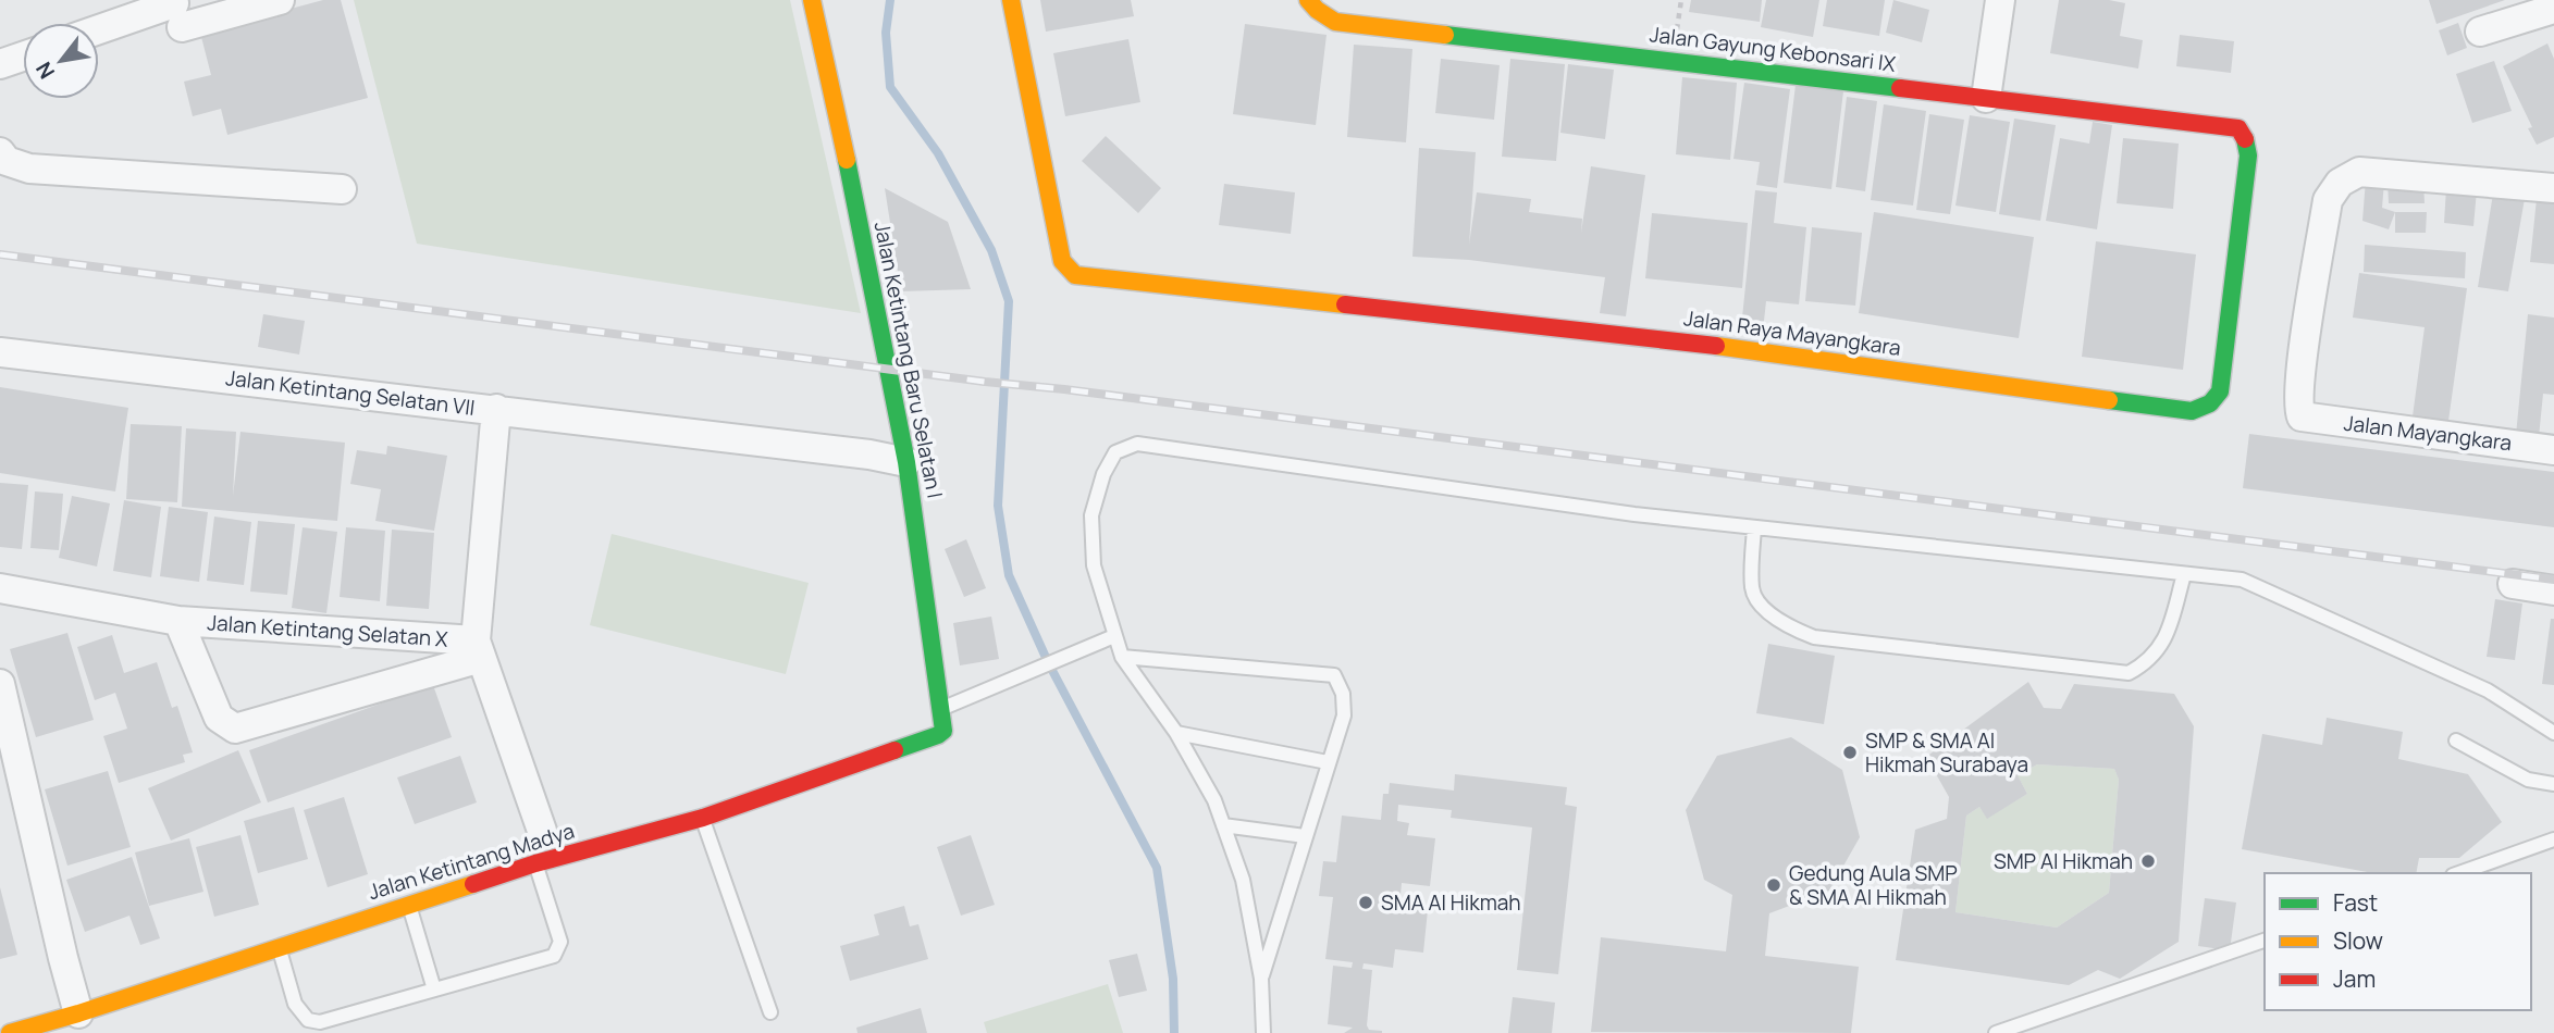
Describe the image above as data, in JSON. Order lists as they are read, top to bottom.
{
  "streets": {
    "street": [
      "Jalan Gayung Kebonsari IX",
      "Jalan Raya Mayangkara",
      "Jalan Ketintang Baru Selatan I",
      "Jalan Ketintang Selatan VII",
      "Jalan Mayangkara",
      "Jalan Ketintang Selatan X",
      "Jalan Ketintang Madya"
    ]
  },
  "crossings": [
    ["Jalan Gayung Kebonsari IX", "Jalan Raya Mayangkara"],
    ["Jalan Ketintang Baru Selatan I", "Jalan Ketintang Madya"],
    ["Jalan Ketintang Selatan VII", "Jalan Ketintang Selatan X"]
  ],
  "places": [
    "SMP & SMA Al Hikmah Surabaya",
    "SMP Al Hikmah",
    "Gedung Aula SMP & SMA Al Hikmah",
    "SMA Al Hikmah"
  ],
  "legend": ["Fast", "Slow", "Jam"],
  "north": "bottom left"
}
